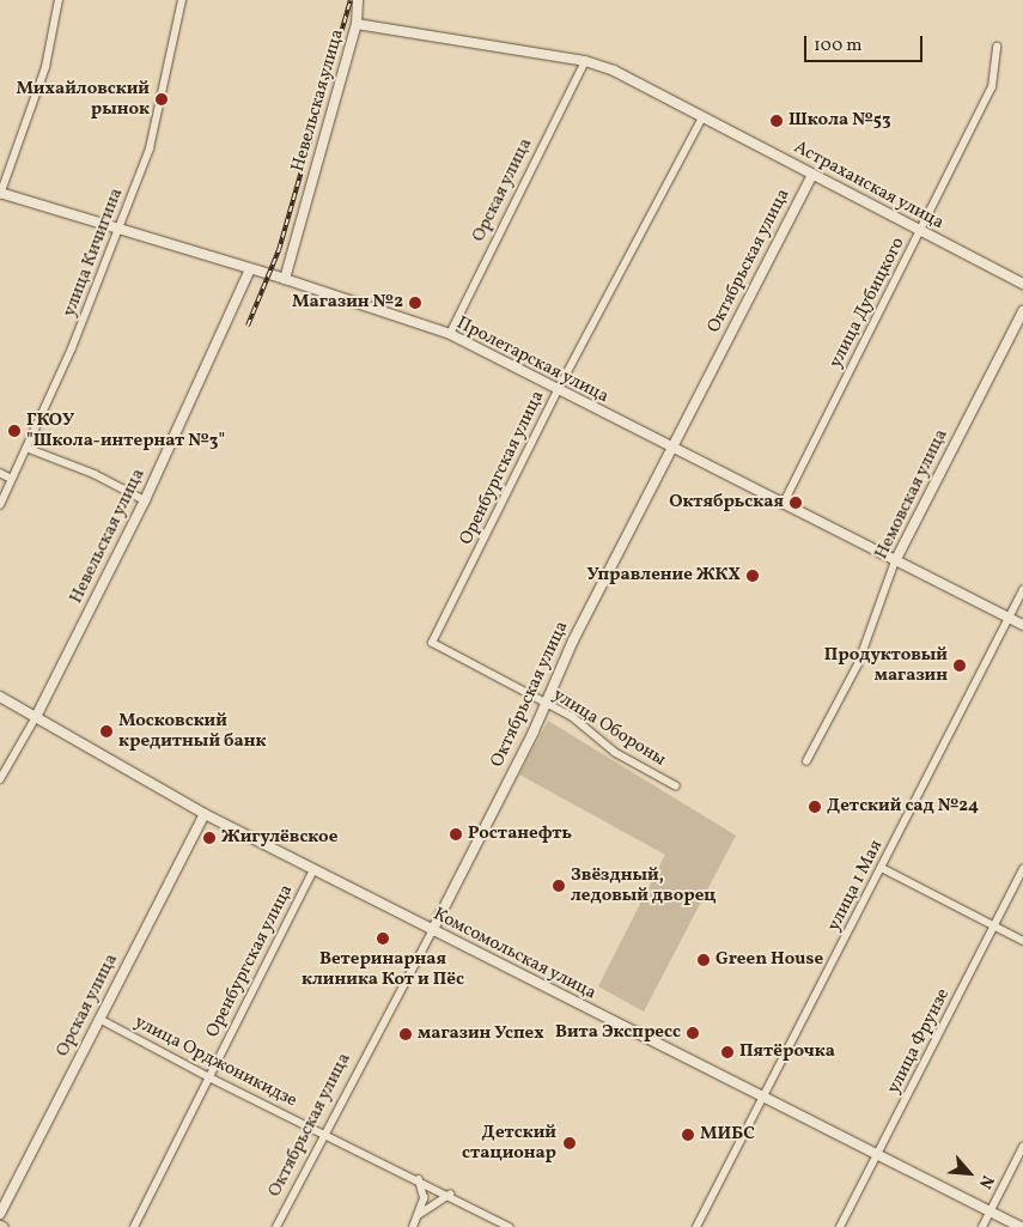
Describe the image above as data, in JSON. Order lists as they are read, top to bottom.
{
  "streets": {
    "main road": [
      "Невельская улица",
      "Астраханская улица",
      "Орская улица",
      "Октябрьская улица",
      "Пролетарская улица",
      "Немовская улица",
      "Комсомольская улица"
    ],
    "street": [
      "улица Кичигина",
      "улица Дубицкого",
      "Оренбургская улица",
      "улица Обороны",
      "улица 1 Мая",
      "улица Фрунзе",
      "улица Орджоникидзе"
    ]
  },
  "crossings": [
    ["Невельская улица", "Астраханская улица"],
    ["Невельская улица", "Пролетарская улица"],
    ["Невельская улица", "Комсомольская улица"],
    ["Астраханская улица", "Орская улица"],
    ["Астраханская улица", "Октябрьская улица"],
    ["Астраханская улица", "улица Дубицкого"],
    ["Астраханская улица", "Оренбургская улица"],
    ["Орская улица", "Пролетарская улица"],
    ["Орская улица", "Комсомольская улица"],
    ["Орская улица", "улица Орджоникидзе"],
    ["улица Кичигина", "Пролетарская улица"],
    ["Октябрьская улица", "Пролетарская улица"],
    ["Октябрьская улица", "улица Обороны"],
    ["Октябрьская улица", "Комсомольская улица"],
    ["Октябрьская улица", "улица Орджоникидзе"],
    ["улица Дубицкого", "Пролетарская улица"],
    ["Пролетарская улица", "Оренбургская улица"],
    ["Пролетарская улица", "Немовская улица"],
    ["Пролетарская улица", "улица 1 Мая"],
    ["Оренбургская улица", "улица Обороны"],
    ["Оренбургская улица", "Комсомольская улица"],
    ["Оренбургская улица", "улица Орджоникидзе"],
    ["улица 1 Мая", "Комсомольская улица"],
    ["Комсомольская улица", "улица Фрунзе"]
  ],
  "places": [
    "Михайловский рынок",
    "Школа №53",
    "Магазин №2",
    "ГКОУ \"Школа-интернат №3\"",
    "Октябрьская",
    "Управление ЖКХ",
    "Продуктовый магазин",
    "Московский кредитный банк",
    "Детский сад №24",
    "Ростанефть",
    "Жигулёвское",
    "Звёздный, ледовый дворец",
    "Ветеринарная клиника Кот и Пёс",
    "Green House",
    "Вита Экспресс",
    "магазин Успех",
    "Пятёрочка",
    "МИБС",
    "Детский стационар"
  ],
  "scale_bar": "100 m",
  "north": "bottom right"
}
